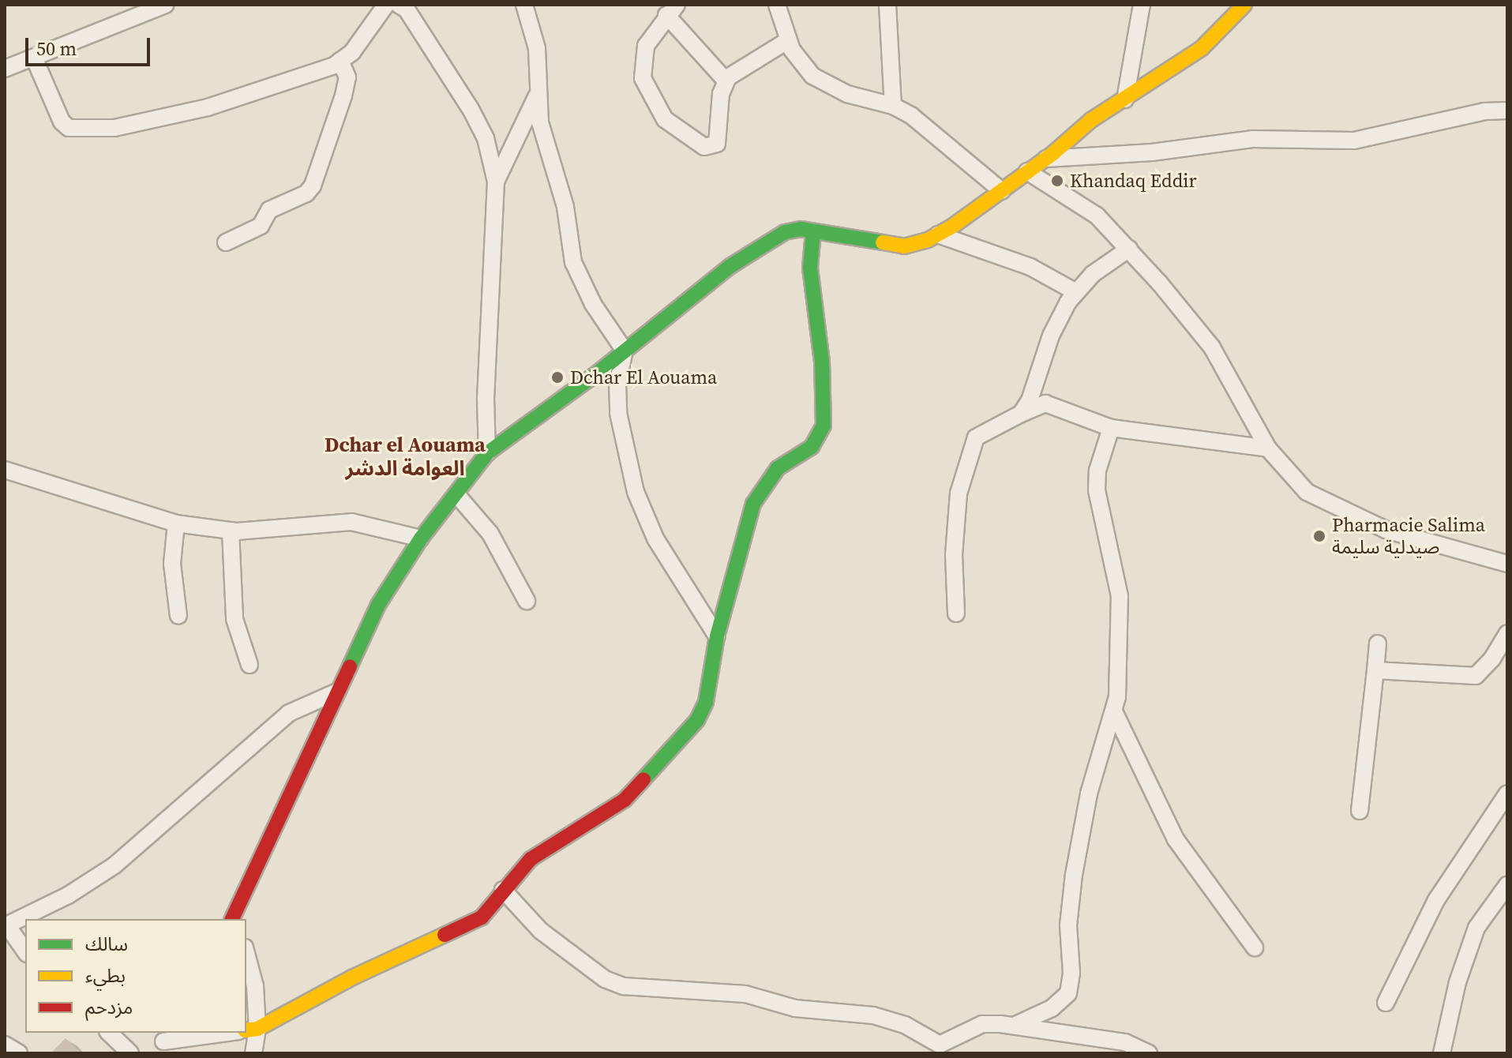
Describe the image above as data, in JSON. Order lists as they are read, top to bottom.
{
  "districts": ["Dchar el Aouama العوامة الدشر"],
  "places": ["Khandaq Eddir", "Dchar El Aouama", "Pharmacie Salima صيدلية سليمة"],
  "legend": ["سالك", "بطيء", "مزدحم"],
  "scale_bar": "50 m"
}
